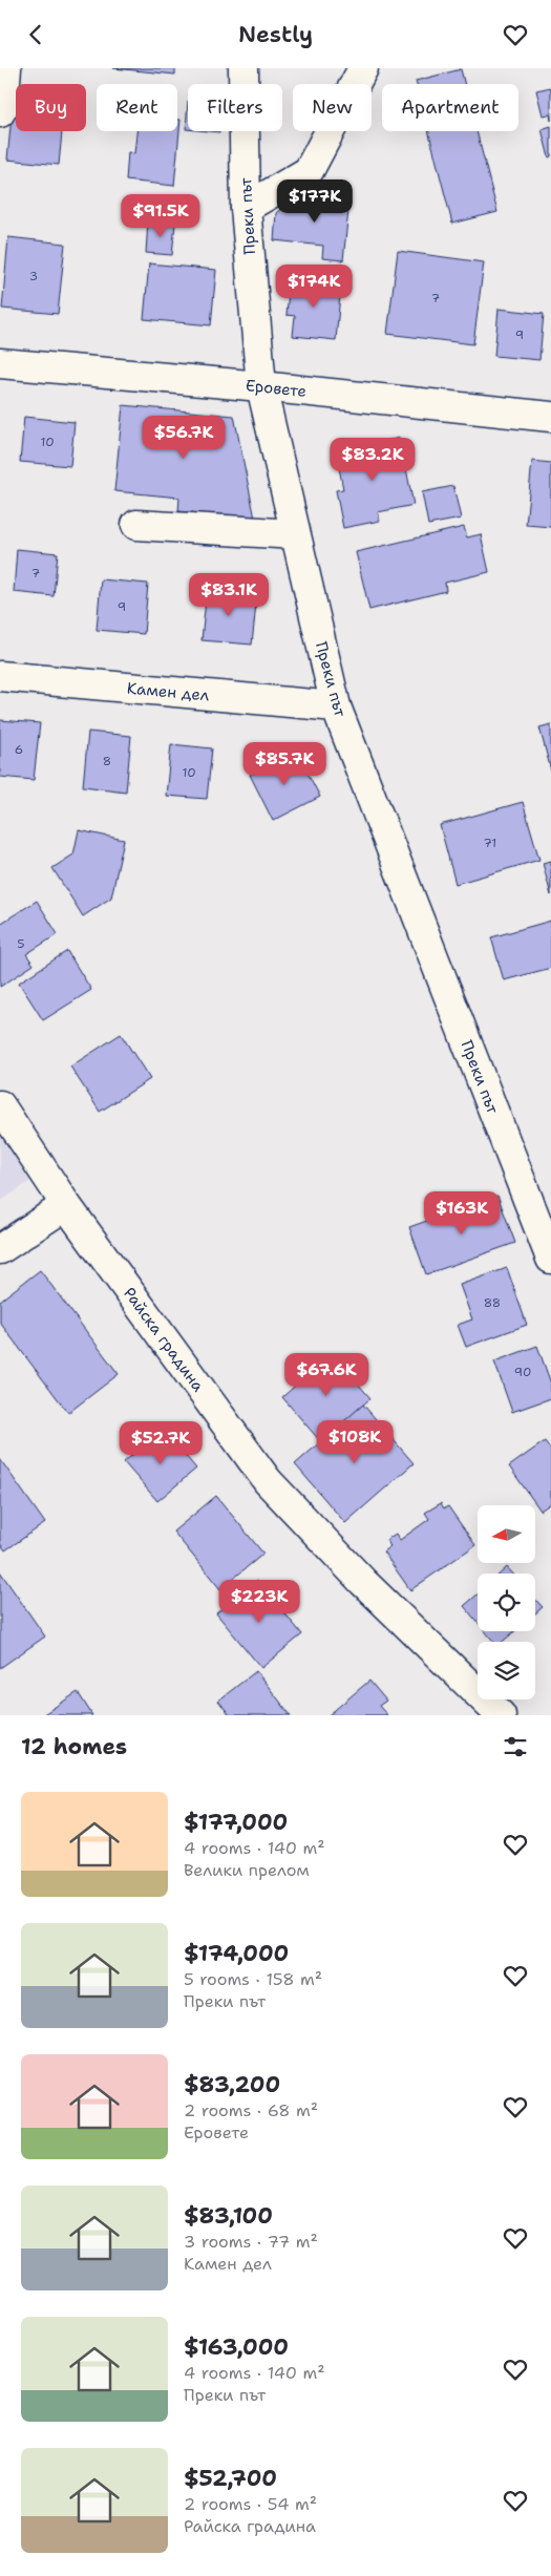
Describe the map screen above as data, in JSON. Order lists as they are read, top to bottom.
{
  "streets": {
    "street": [
      "Преки път",
      "Еровете",
      "Камен дел",
      "Райска градина"
    ]
  },
  "crossings": [
    ["Преки път", "Еровете"],
    ["Преки път", "Камен дел"]
  ],
  "house_numbers": [
    "3",
    "7",
    "9",
    "10",
    "7",
    "9",
    "6",
    "8",
    "10",
    "71",
    "5",
    "88",
    "90"
  ],
  "north": "left",
  "page": {
    "header": "Nestly",
    "chip": [
      "Buy",
      "Rent",
      "Filters",
      "New",
      "Apartment"
    ],
    "price": [
      "$177K",
      "$91.5K",
      "$174K",
      "$56.7K",
      "$83.2K",
      "$83.1K",
      "$85.7K",
      "$163K",
      "$67.6K",
      "$108K",
      "$52.7K",
      "$223K"
    ],
    "heading": "12 homes",
    "list": [
      {
        "name": "$177,000",
        "note": "4 rooms · 140 m² · Велики прелом"
      },
      {
        "name": "$174,000",
        "note": "5 rooms · 158 m² · Преки път"
      },
      {
        "name": "$83,200",
        "note": "2 rooms · 68 m² · Еровете"
      },
      {
        "name": "$83,100",
        "note": "3 rooms · 77 m² · Камен дел"
      },
      {
        "name": "$163,000",
        "note": "4 rooms · 140 m² · Преки път"
      },
      {
        "name": "$52,700",
        "note": "2 rooms · 54 m² · Райска градина"
      }
    ]
  }
}
